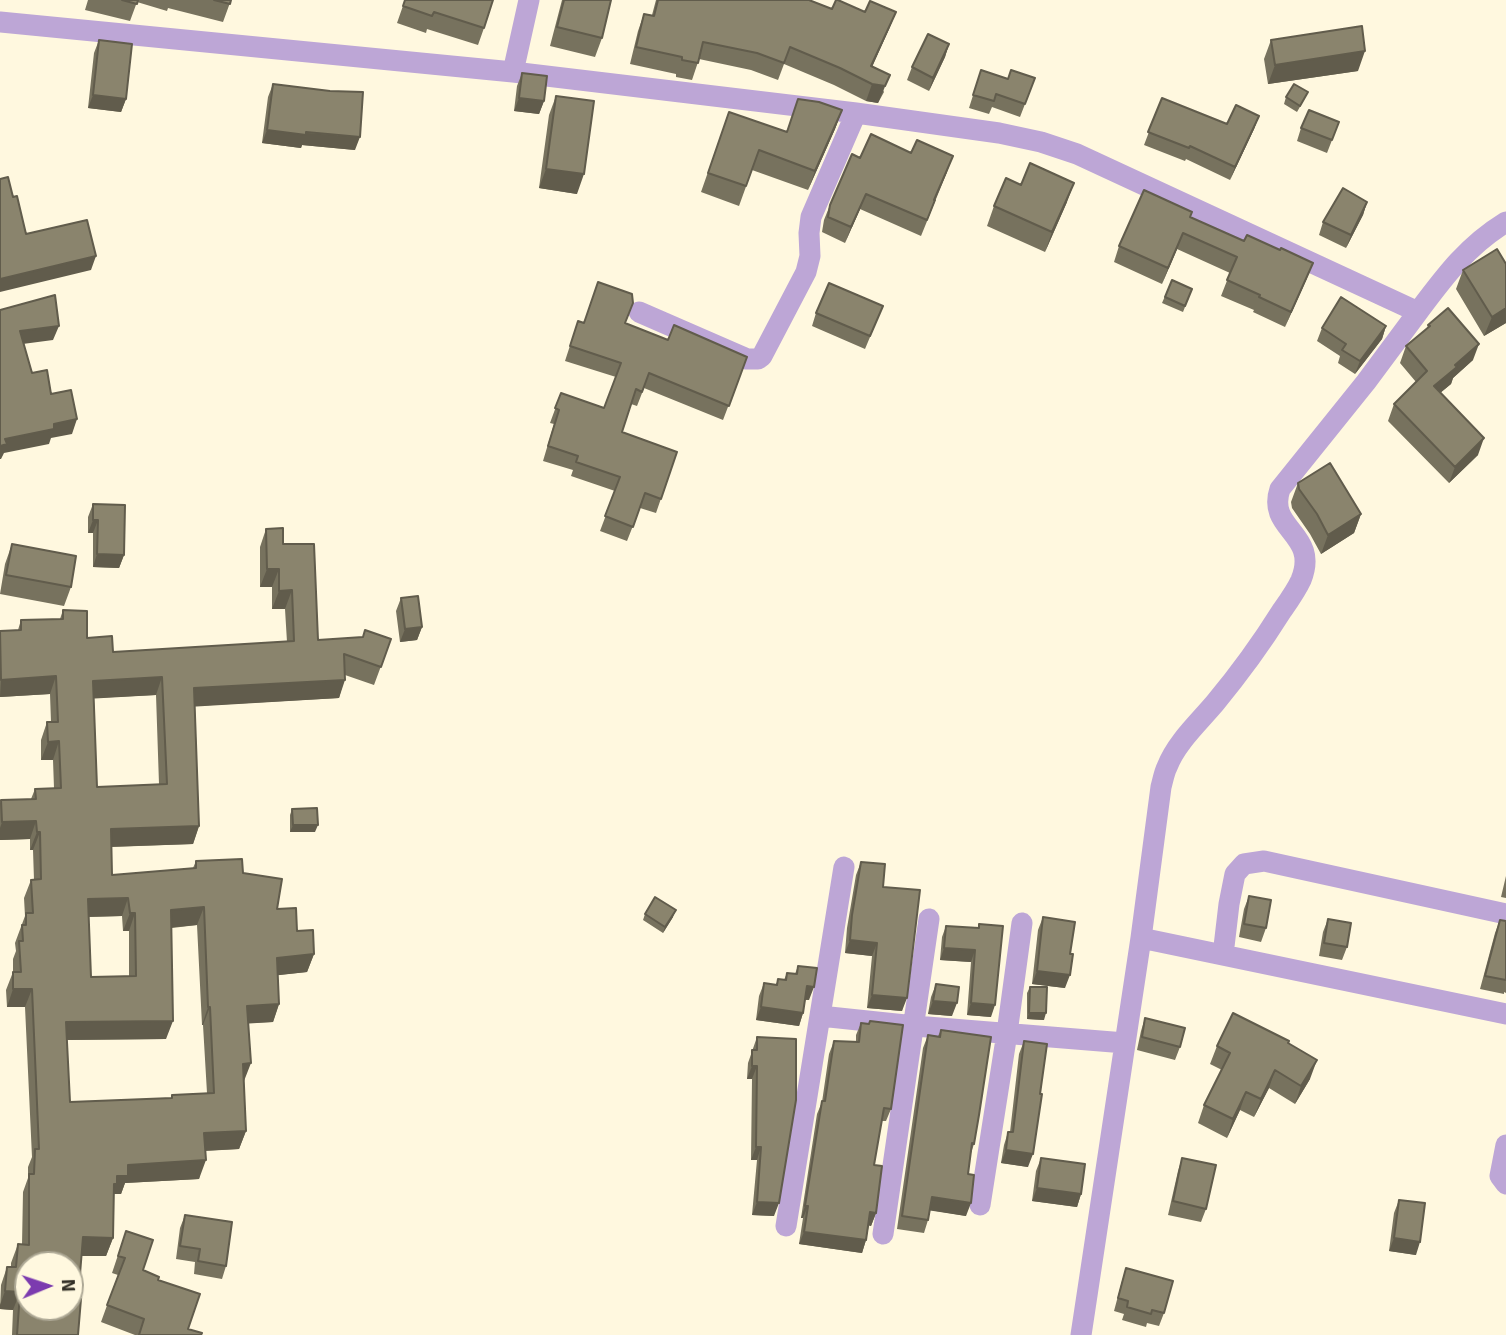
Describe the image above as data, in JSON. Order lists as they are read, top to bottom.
{
  "north": "right"
}
